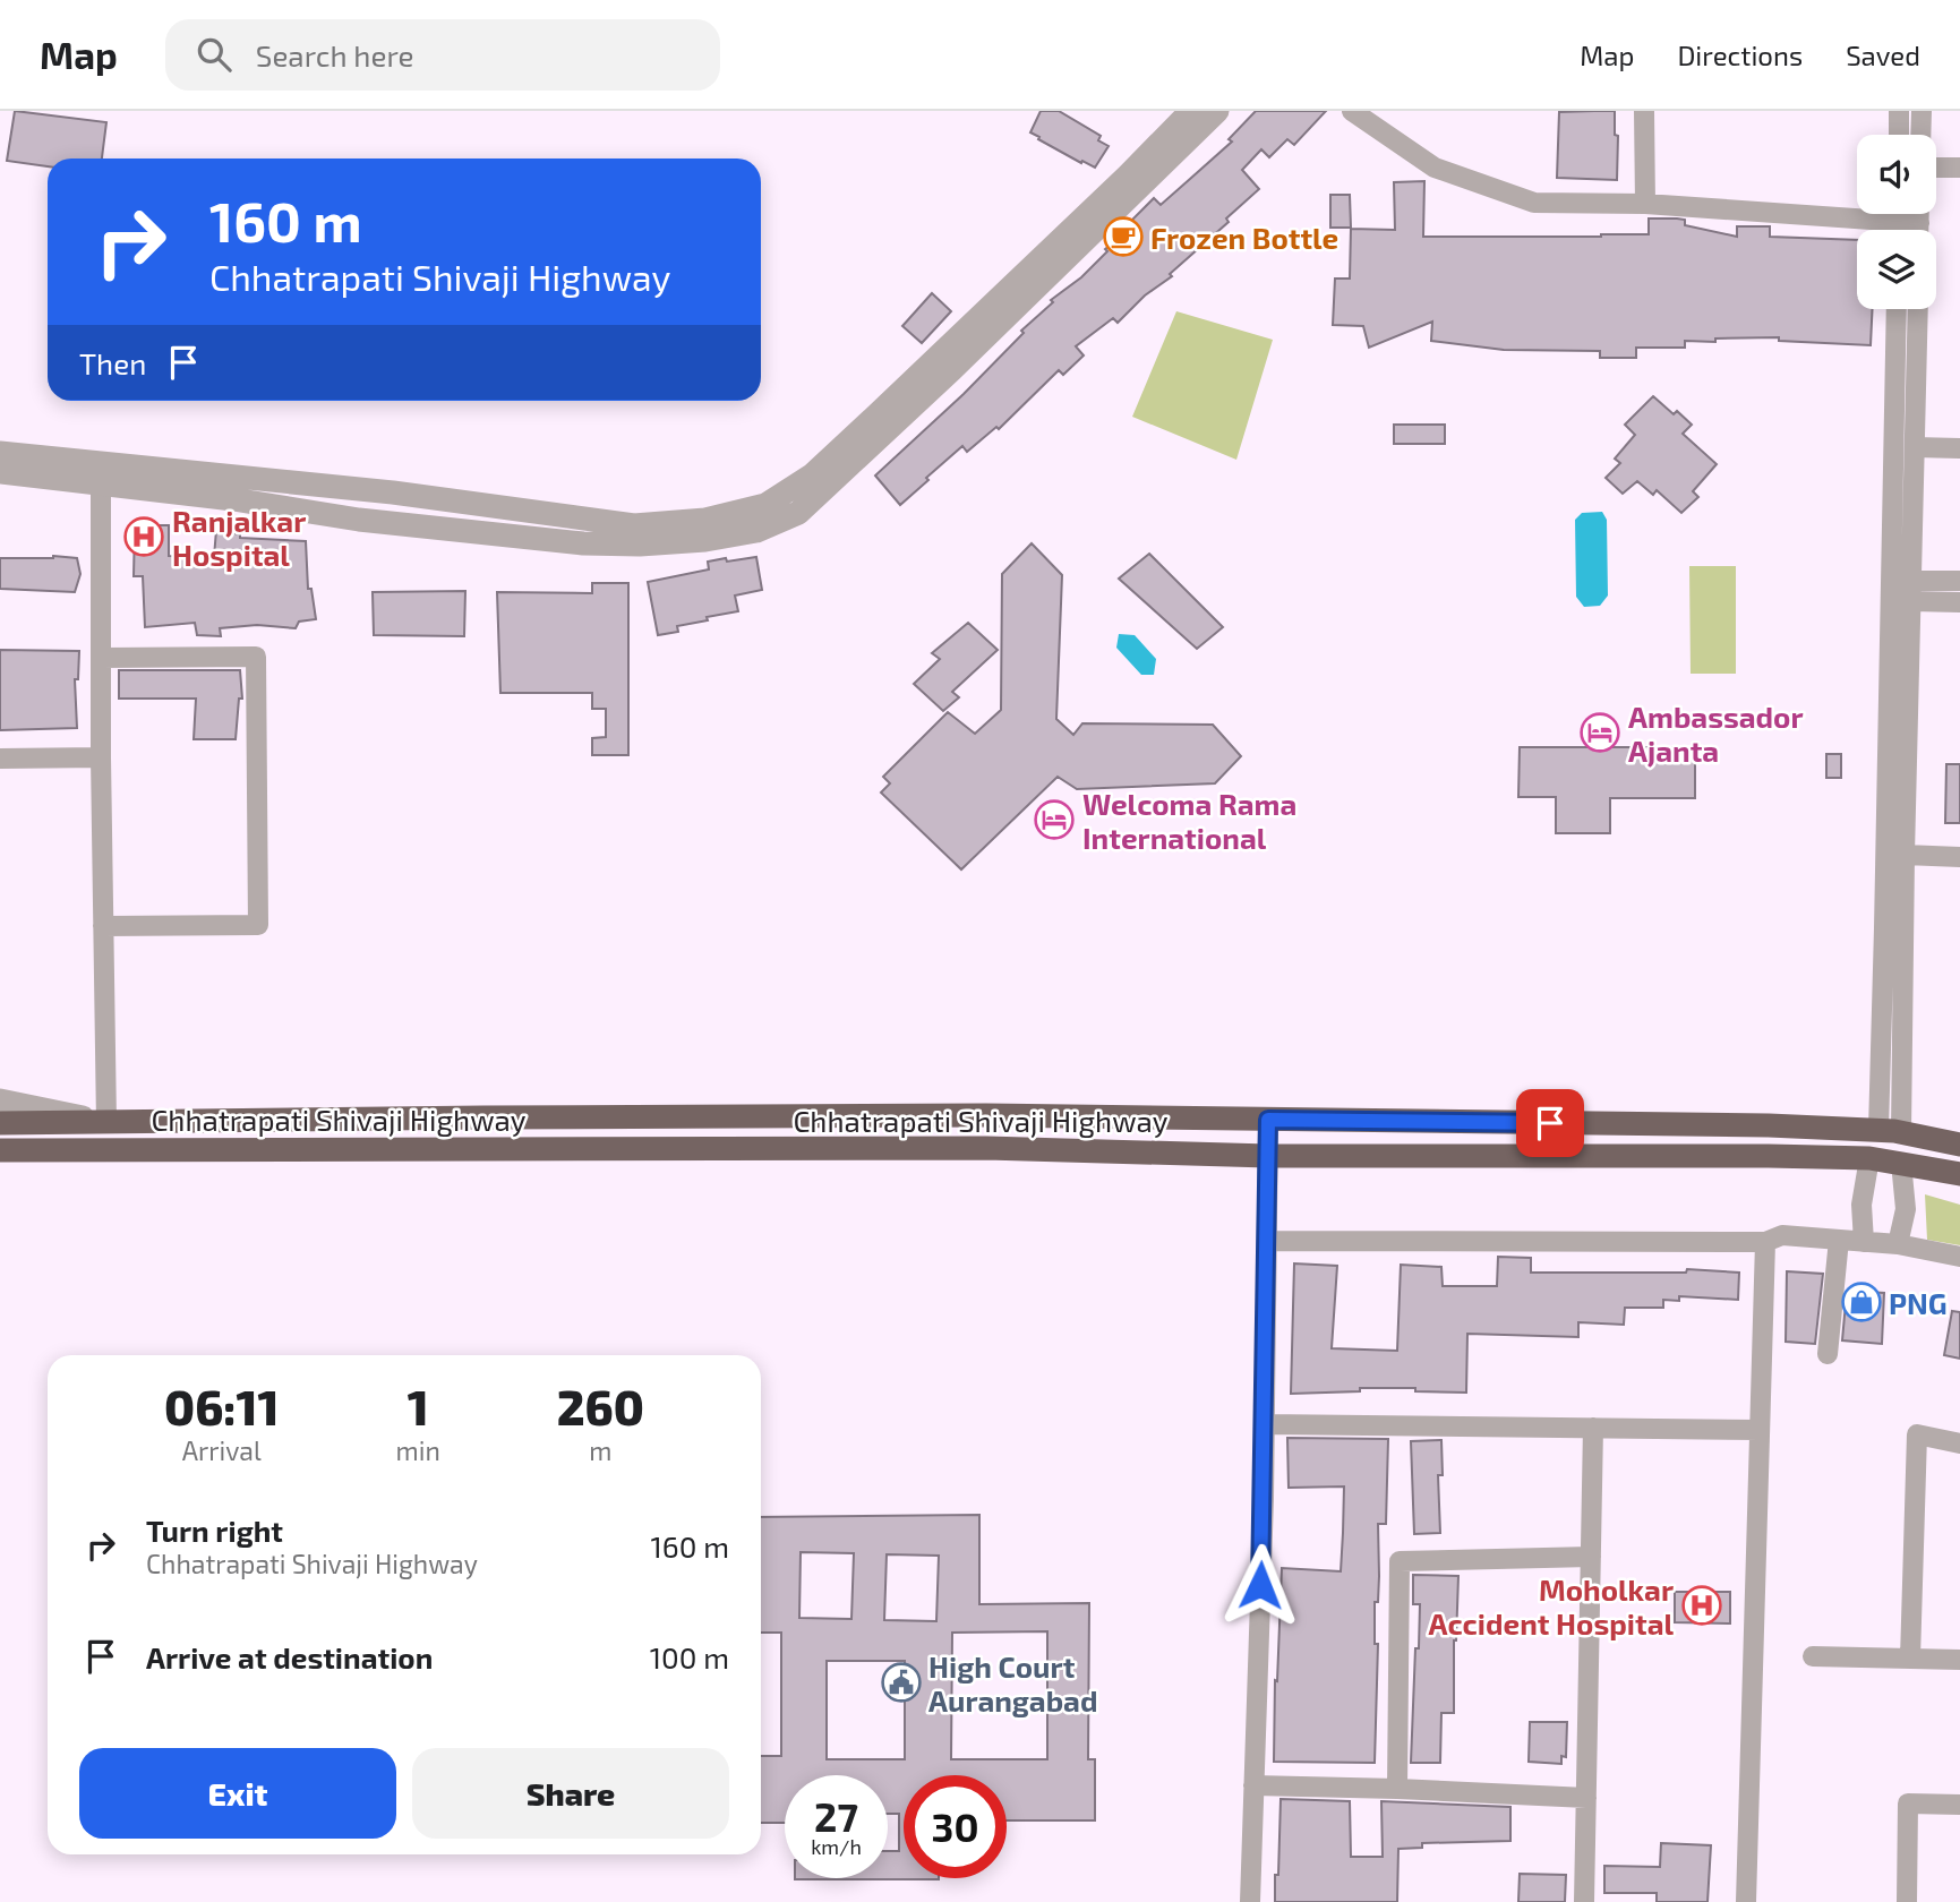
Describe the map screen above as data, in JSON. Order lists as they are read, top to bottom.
{
  "streets": {
    "highway": ["Chhatrapati Shivaji Highway"]
  },
  "places": {
    "cafe": ["Frozen Bottle"],
    "hospital": ["Ranjalkar Hospital", "Moholkar Accident Hospital"],
    "hotel": ["Ambassador Ajanta", "Welcoma Rama International"],
    "shop": ["PNG"],
    "public building": ["High Court Aurangabad"]
  },
  "page": {
    "header": "Map",
    "search": "Search here",
    "nav": ["Map", "Directions", "Saved"],
    "turn": ["160 m", "Chhatrapati Shivaji Highway"],
    "then": "Then",
    "eta": [
      "06:11",
      "Arrival",
      "1",
      "min",
      "260",
      "m"
    ],
    "list": [
      {
        "name": "Turn right",
        "note": "Chhatrapati Shivaji Highway",
        "value": "160 m"
      },
      {
        "name": "Arrive at destination",
        "value": "100 m"
      }
    ],
    "buttons": ["Exit", "Share"],
    "speed": "27 km/h",
    "limit": "30"
  }
}
